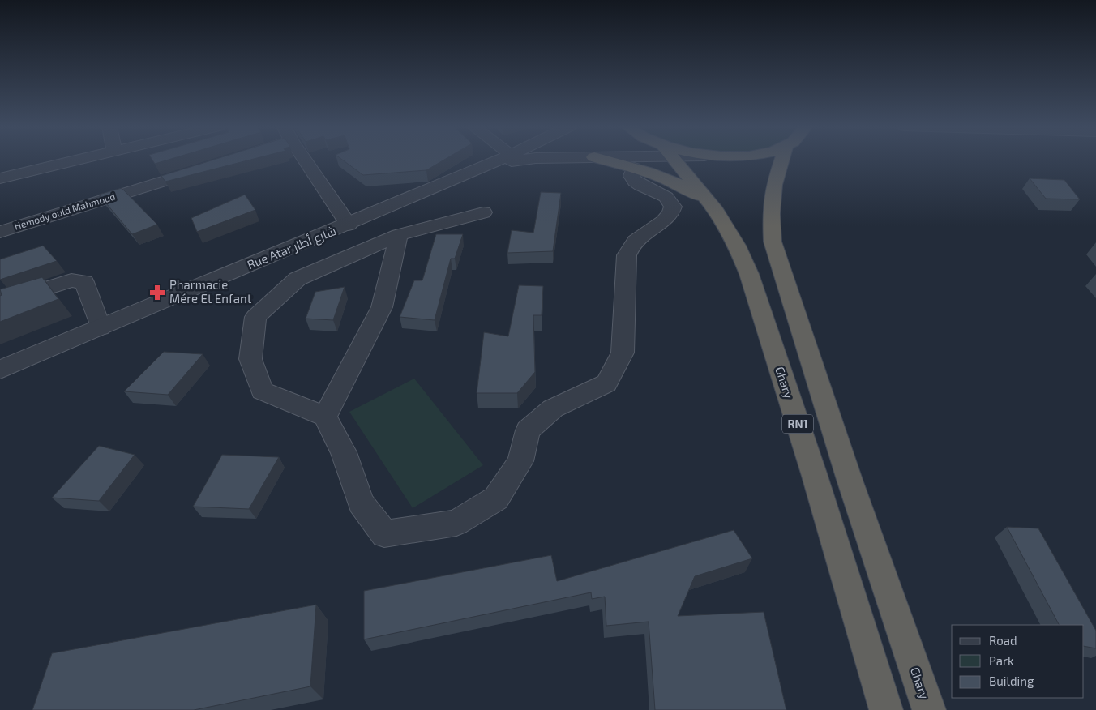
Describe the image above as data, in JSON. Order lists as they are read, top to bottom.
{
  "streets": {
    "highway": ["Ghary", "RN1"],
    "street": ["Hemody ould Mahmoud", "Rue Atar شارع أطار"]
  },
  "places": {
    "pharmacy": ["Pharmacie Mére Et Enfant"]
  },
  "legend": ["Road", "Park", "Building"]
}
